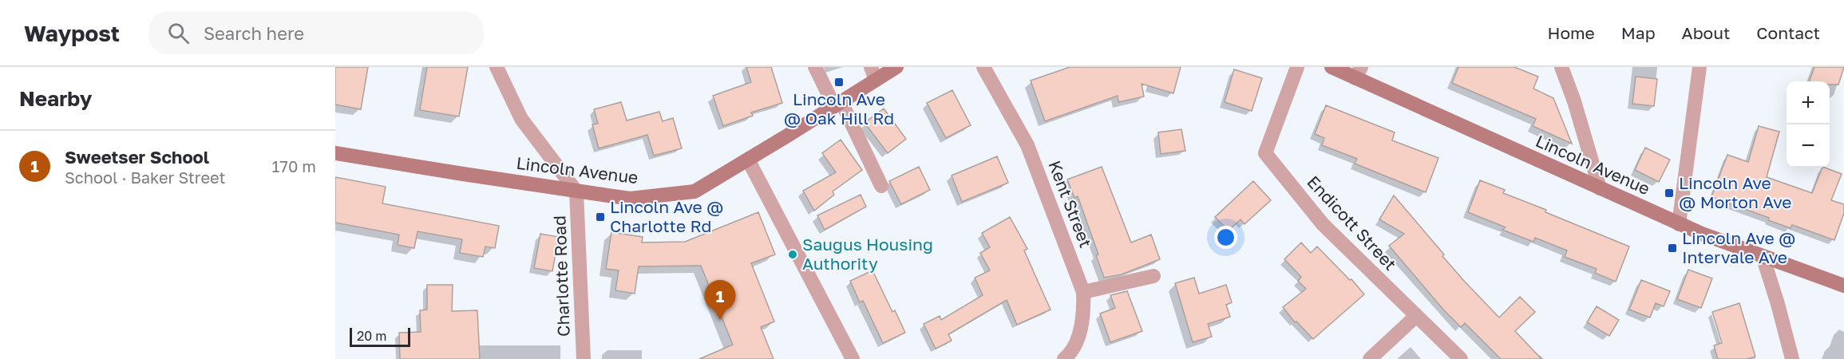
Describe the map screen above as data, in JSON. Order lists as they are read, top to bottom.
{
  "streets": {
    "main road": ["Lincoln Avenue"],
    "street": ["Kent Street", "Endicott Street", "Charlotte Road"]
  },
  "crossings": [
    ["Lincoln Avenue", "Charlotte Road"]
  ],
  "places": {
    "transit": [
      "Lincoln Ave @ Oak Hill Rd",
      "Lincoln Ave @ Morton Ave",
      "Lincoln Ave @ Charlotte Rd",
      "Lincoln Ave @ Intervale Ave"
    ],
    "other": ["Saugus Housing Authority"]
  },
  "scale_bar": "20 m",
  "page": {
    "header": "Waypost",
    "search": "Search here",
    "nav": [
      "Home",
      "Map",
      "About",
      "Contact"
    ],
    "heading": "Nearby",
    "map_buttons": ["+", "−"],
    "list": [
      {
        "mark": "1",
        "name": "Sweetser School",
        "note": "School · Baker Street",
        "value": "170 m"
      }
    ],
    "pins": "1",
    "scale": "20 m"
  }
}
